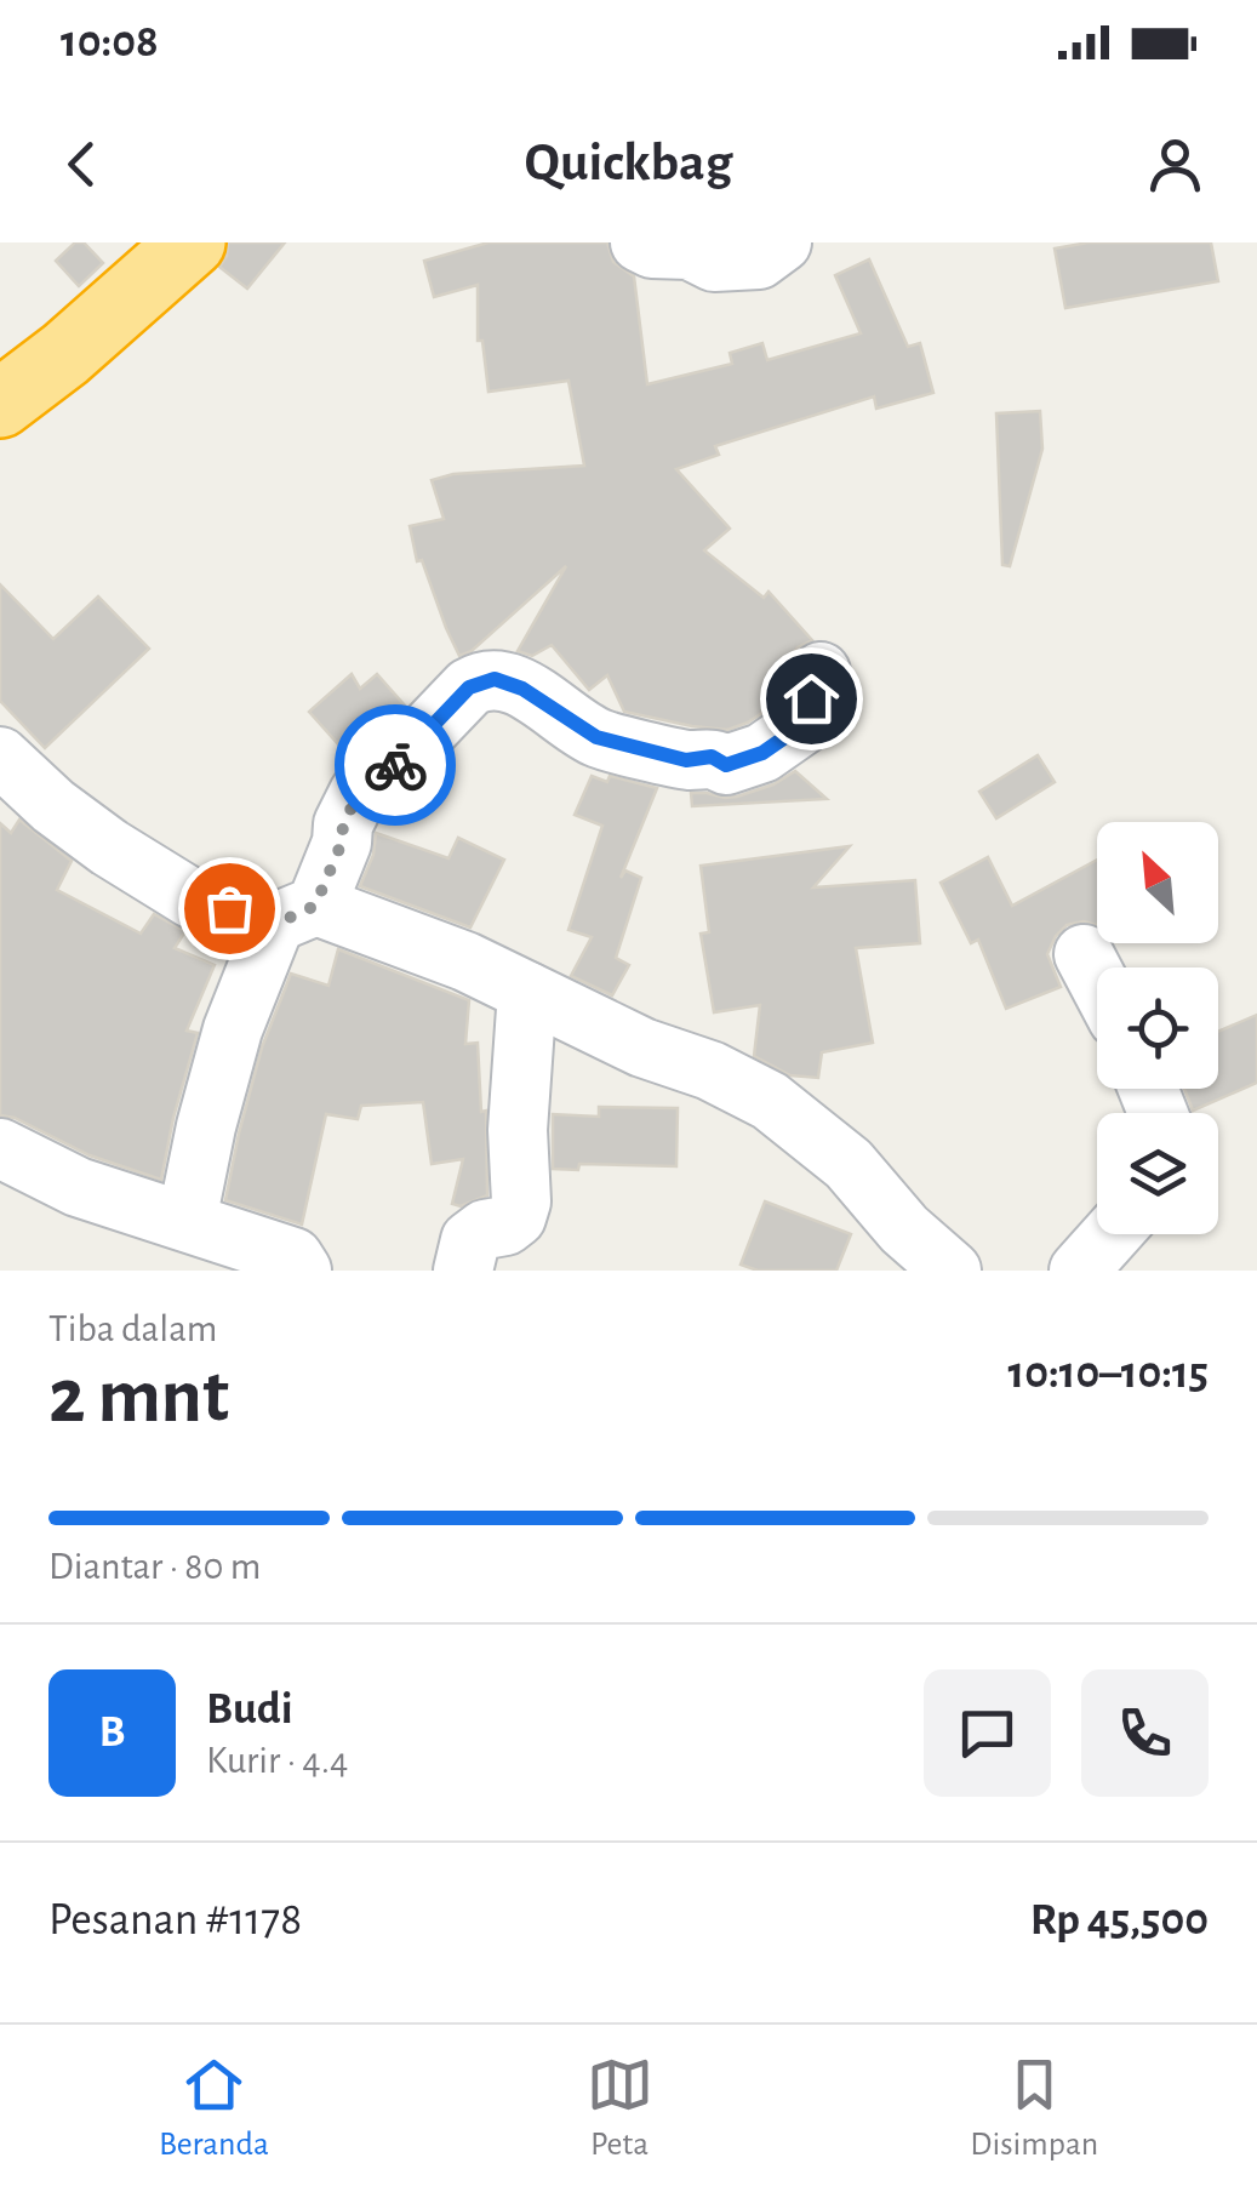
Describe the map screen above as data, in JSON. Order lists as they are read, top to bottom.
{
  "north": "top left",
  "page": {
    "status": "10:08",
    "header": "Quickbag",
    "heading": ["2 mnt", "Tiba dalam", "10:10–10:15"],
    "panel": [
      "Budi",
      "Kurir · 4.4",
      "Pesanan #1178",
      "Rp 45,500"
    ],
    "bar": "Diantar · 80 m",
    "round": "B",
    "tabs": ["Beranda", "Peta", "Disimpan"]
  }
}
